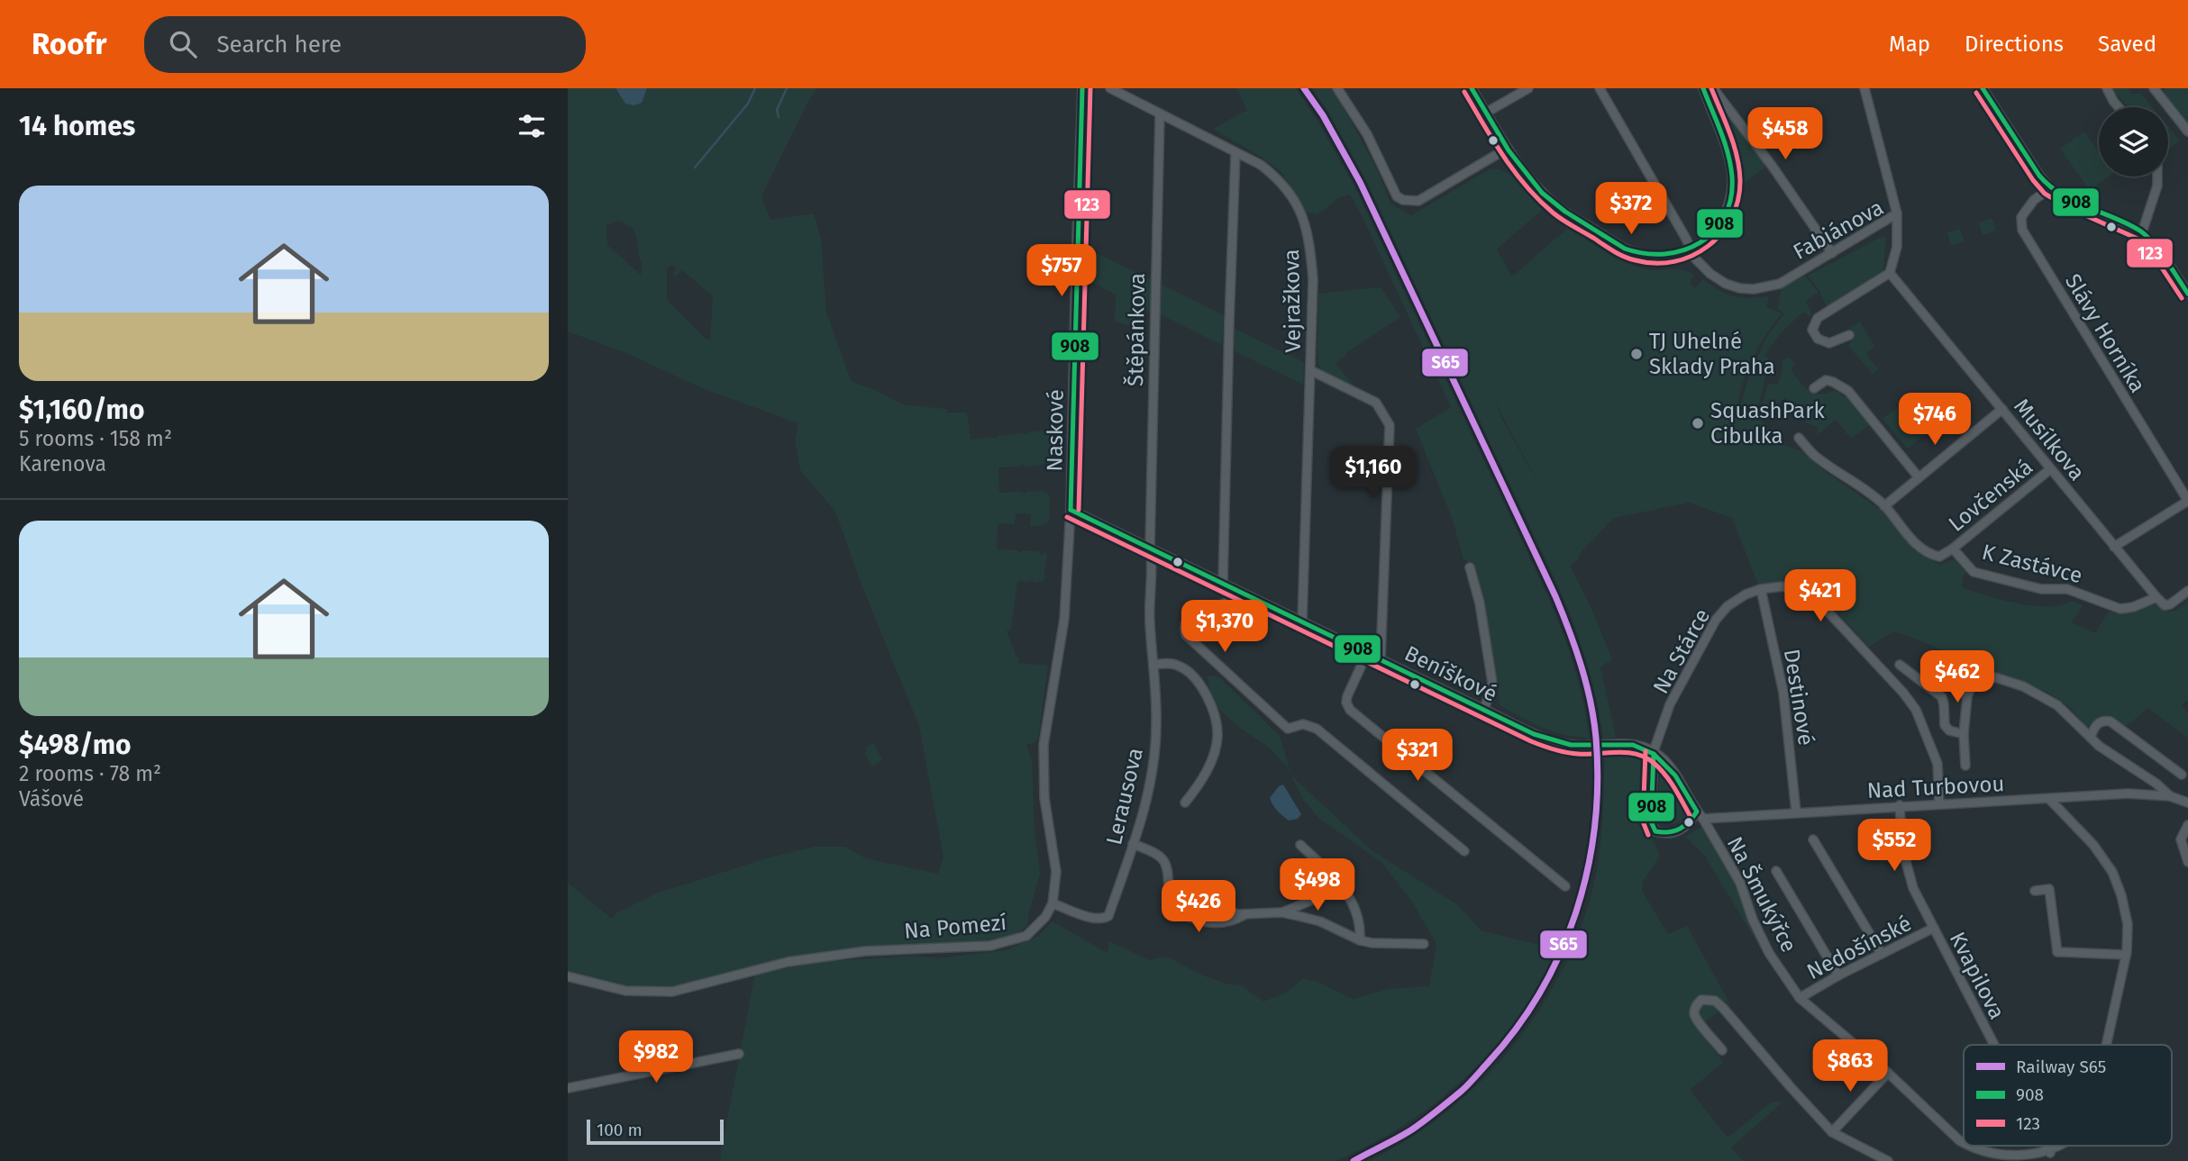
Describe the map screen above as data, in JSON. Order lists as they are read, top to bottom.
{
  "streets": {
    "street": [
      "Fabiánova",
      "Vejražkova",
      "Štěpánkova",
      "Slávy Horníka",
      "Naskové",
      "Musílkova",
      "Lovčenská",
      "K Zastávce",
      "Na Stárce",
      "Beníškové",
      "Destinové",
      "Nad Turbovou",
      "Lerausova",
      "Na Šmukýřce",
      "Na Pomezí",
      "Nedošínské",
      "Kvapilova"
    ]
  },
  "crossings": [
    ["Fabiánova", "Musílkova"],
    ["Vejražkova", "Štěpánkova"],
    ["Vejražkova", "Beníškové"],
    ["Štěpánkova", "Beníškové"],
    ["Štěpánkova", "Lerausova"],
    ["Naskové", "Beníškové"],
    ["Musílkova", "Lovčenská"],
    ["Musílkova", "K Zastávce"],
    ["Lovčenská", "K Zastávce"],
    ["Na Stárce", "Beníškové"],
    ["Na Stárce", "Destinové"],
    ["Na Stárce", "Nad Turbovou"],
    ["Na Stárce", "Na Šmukýřce"],
    ["Beníškové", "Lerausova"],
    ["Beníškové", "Na Šmukýřce"],
    ["Destinové", "Nad Turbovou"],
    ["Nad Turbovou", "Na Šmukýřce"],
    ["Nad Turbovou", "Kvapilova"],
    ["Lerausova", "Na Pomezí"],
    ["Na Šmukýřce", "Nedošínské"],
    ["Na Šmukýřce", "Kvapilova"],
    ["Nedošínské", "Kvapilova"]
  ],
  "places": ["TJ Uhelné Sklady Praha", "SquashPark Cibulka"],
  "lines": ["rail line S65", "transit line 908", "transit line 123"],
  "legend": ["Railway S65", "908", "123"],
  "scale_bar": "100 m",
  "page": {
    "header": "Roofr",
    "search": "Search here",
    "nav": ["Map", "Directions", "Saved"],
    "heading": "14 homes",
    "price": [
      "$458",
      "$372",
      "$757",
      "$746",
      "$1,160",
      "$421",
      "$1,370",
      "$462",
      "$321",
      "$552",
      "$498",
      "$426",
      "$982",
      "$863"
    ],
    "list": [
      {
        "name": "$1,160/mo",
        "note": "5 rooms · 158 m² · Karenova"
      },
      {
        "name": "$498/mo",
        "note": "2 rooms · 78 m² · Vášové"
      }
    ],
    "scale": "100 m"
  }
}
